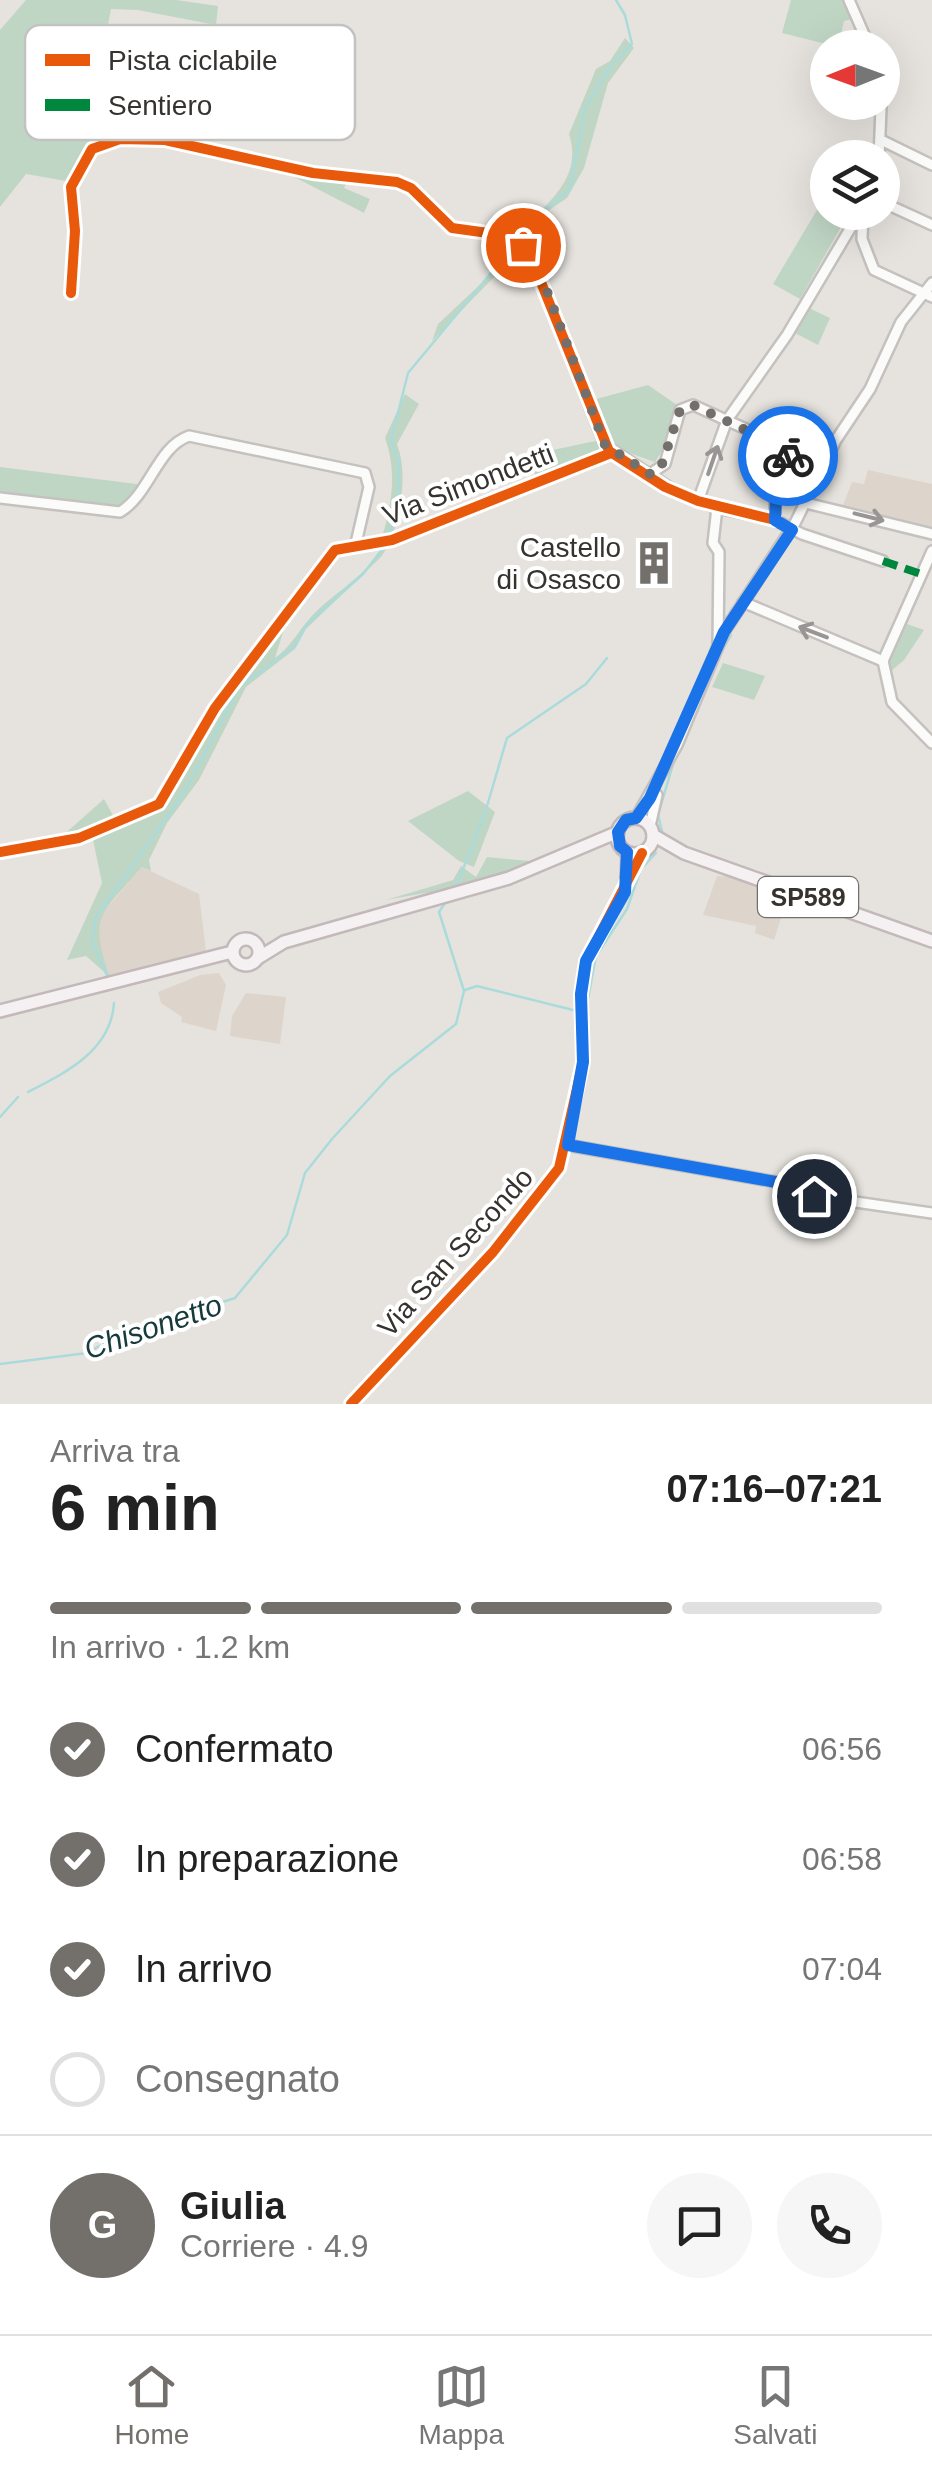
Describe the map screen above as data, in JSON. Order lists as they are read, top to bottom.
{
  "streets": {
    "main road": ["SP589"],
    "street": ["Via Simondetti", "Via San Secondo"]
  },
  "crossings": [
    ["SP589", "Via San Secondo"]
  ],
  "water": ["Chisonetto"],
  "places": {
    "building": ["Castello di Osasco"]
  },
  "legend": ["Pista ciclabile", "Sentiero"],
  "north": "left",
  "page": {
    "heading": ["6 min", "Arriva tra", "07:16–07:21"],
    "panel": ["Giulia", "Corriere · 4.9"],
    "bar": "In arrivo · 1.2 km",
    "list": [
      ["Confermato", "06:56"],
      ["In preparazione", "06:58"],
      ["In arrivo", "07:04"],
      "Consegnato"
    ],
    "round": "G",
    "tabs": ["Home", "Mappa", "Salvati"]
  }
}
